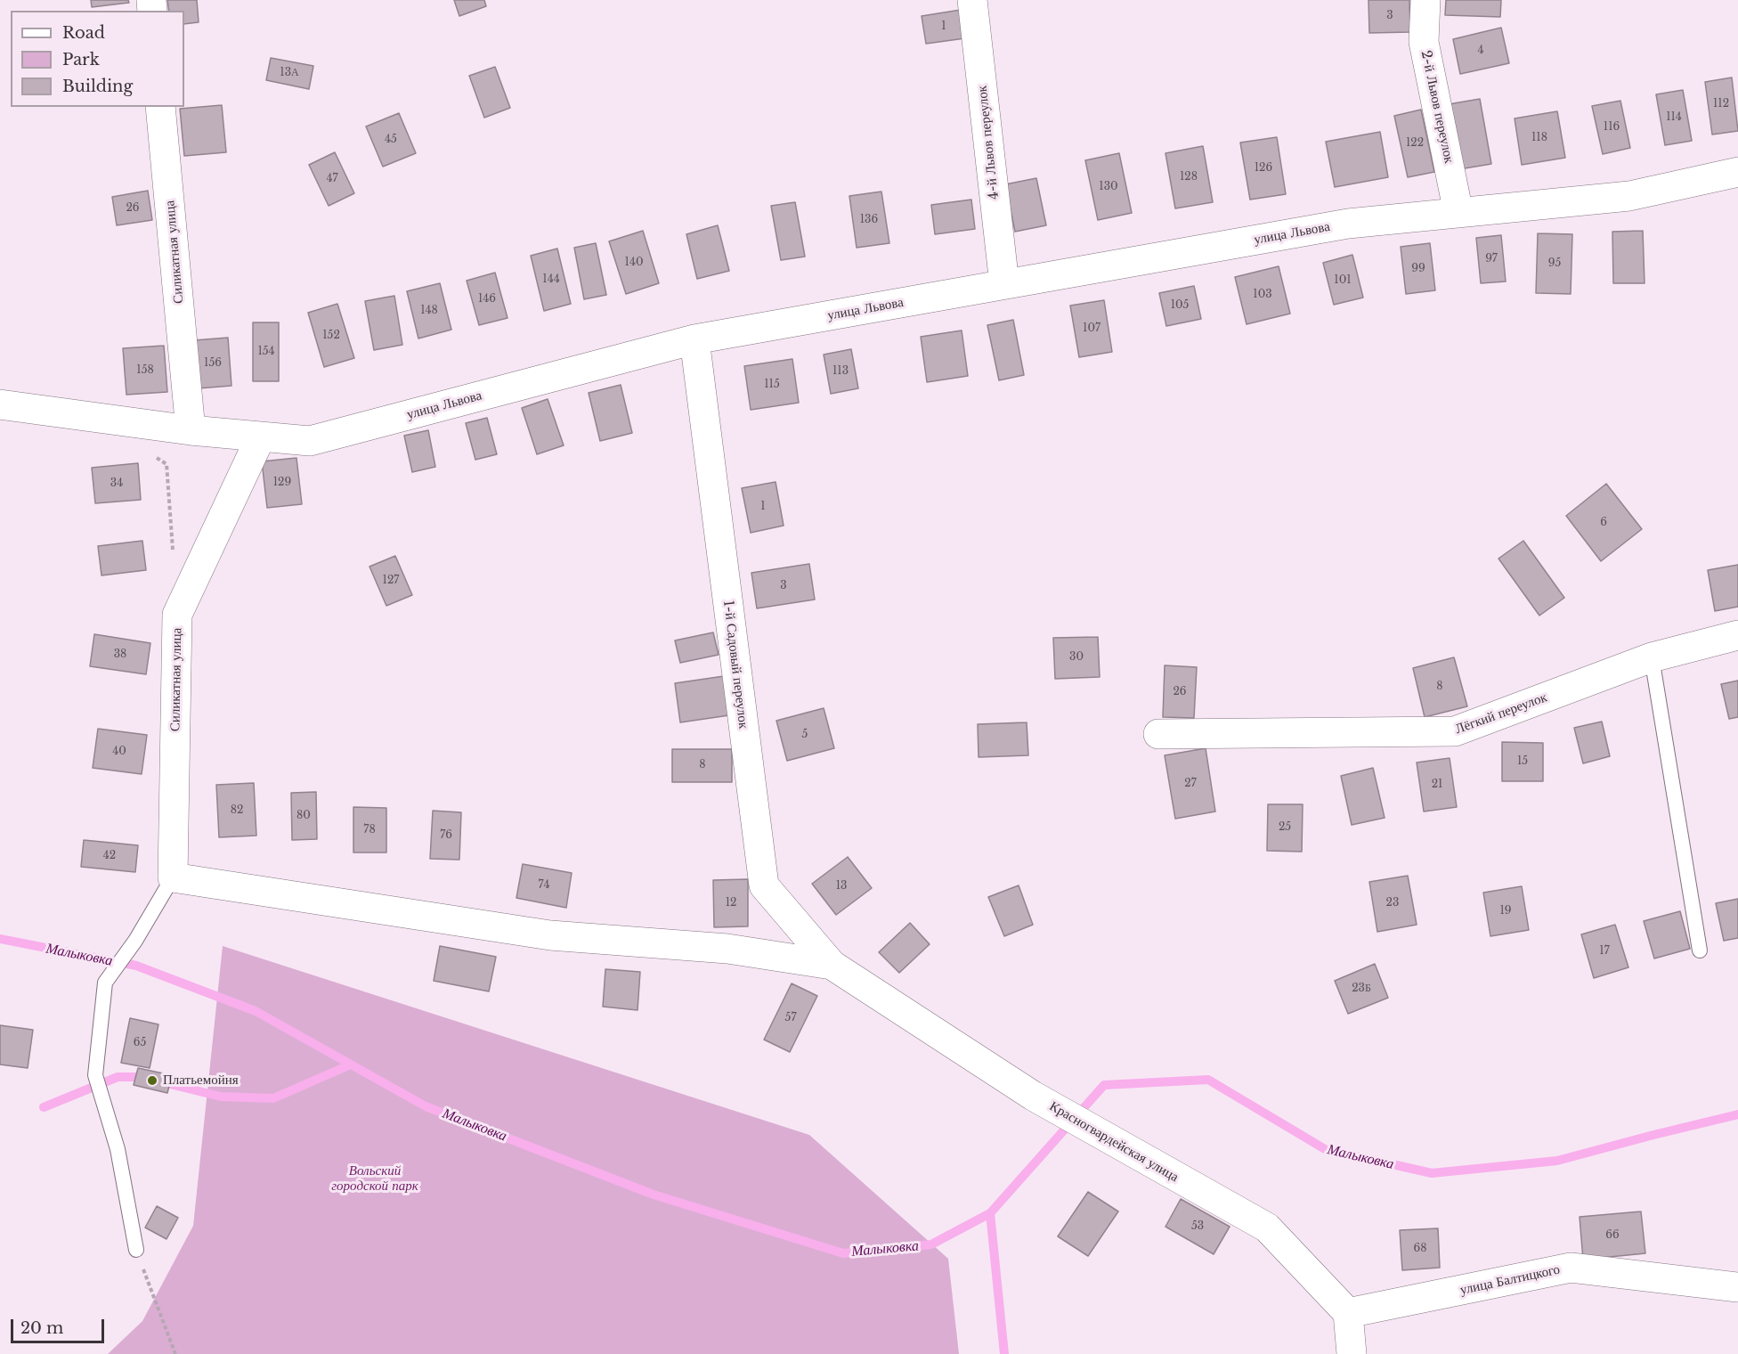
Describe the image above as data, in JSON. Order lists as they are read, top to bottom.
{
  "streets": {
    "street": [
      "2-й Львов переулок",
      "4-й Львов переулок",
      "улица Львова",
      "Силикатная улица",
      "1-й Садовый переулок",
      "Лёгкий переулок",
      "Красногвардейская улица",
      "улица Балтицкого"
    ]
  },
  "crossings": [
    ["2-й Львов переулок", "улица Львова"],
    ["4-й Львов переулок", "улица Львова"],
    ["улица Львова", "Силикатная улица"],
    ["улица Львова", "1-й Садовый переулок"],
    ["1-й Садовый переулок", "Красногвардейская улица"],
    ["Красногвардейская улица", "улица Балтицкого"]
  ],
  "water": ["Малыковка"],
  "parks": ["Вольский городской парк"],
  "places": ["Платьемойня"],
  "house_numbers": [
    "3",
    "1",
    "4",
    "13А",
    "112",
    "114",
    "116",
    "118",
    "45",
    "122",
    "126",
    "128",
    "47",
    "130",
    "26",
    "136",
    "97",
    "140",
    "95",
    "99",
    "144",
    "101",
    "103",
    "146",
    "105",
    "148",
    "107",
    "152",
    "154",
    "156",
    "158",
    "113",
    "115",
    "129",
    "34",
    "1",
    "6",
    "127",
    "3",
    "38",
    "30",
    "8",
    "26",
    "5",
    "40",
    "15",
    "8",
    "27",
    "21",
    "82",
    "80",
    "25",
    "78",
    "76",
    "42",
    "74",
    "13",
    "12",
    "23",
    "19",
    "17",
    "23Б",
    "57",
    "65",
    "53",
    "66",
    "68"
  ],
  "legend": ["Road", "Park", "Building"],
  "scale_bar": "20 m"
}
